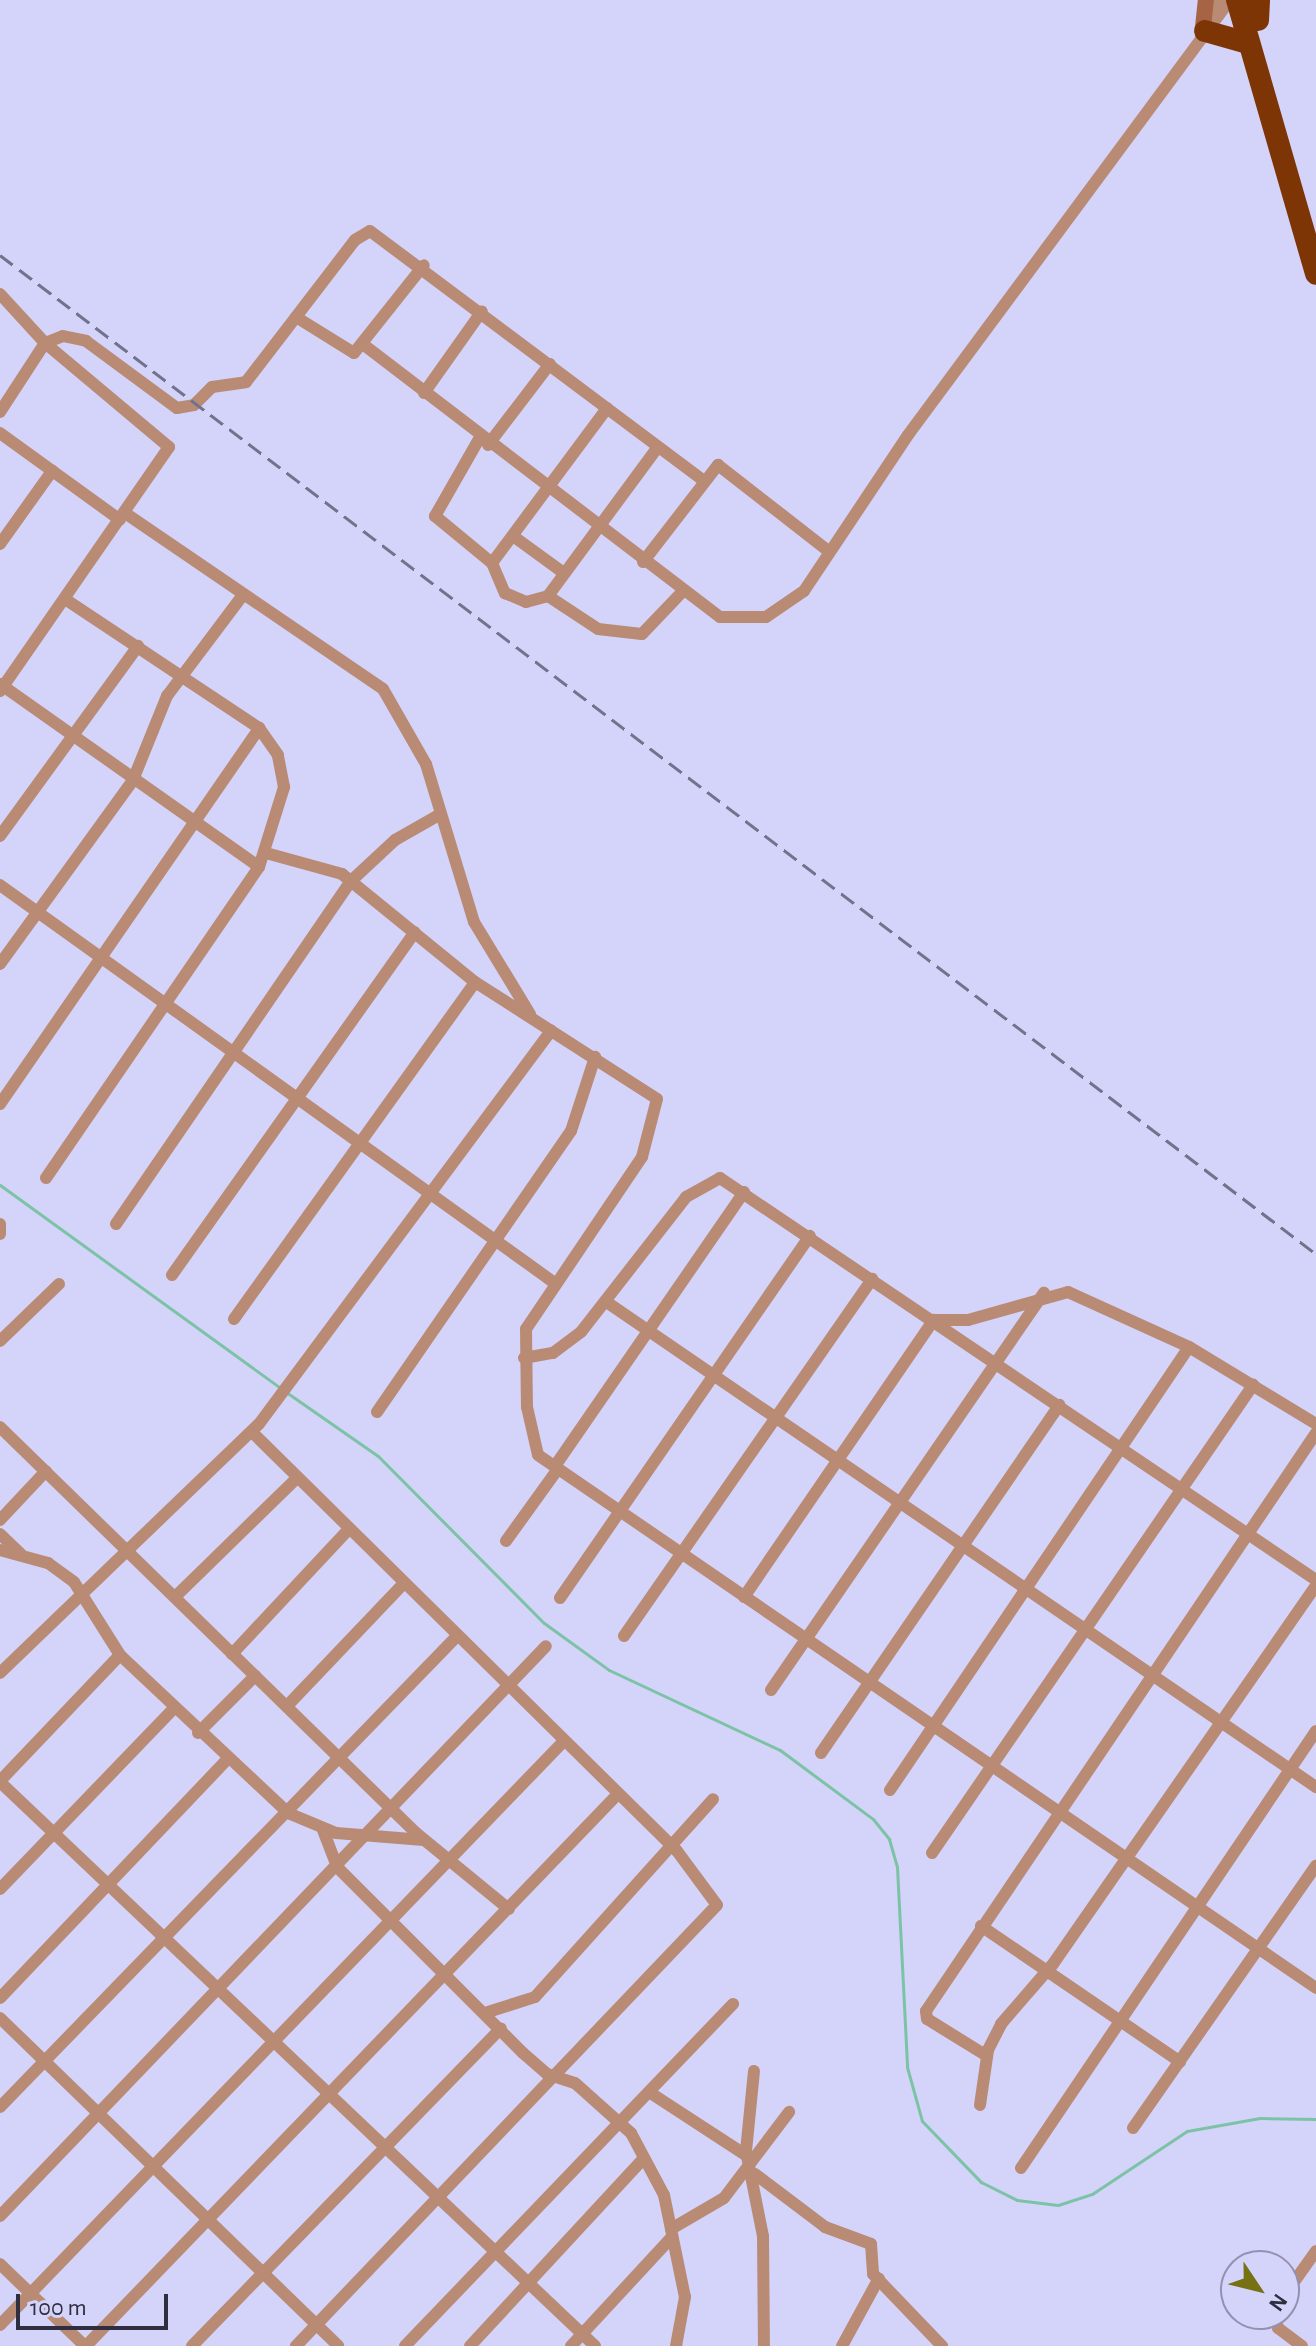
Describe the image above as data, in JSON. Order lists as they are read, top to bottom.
{
  "scale_bar": "100 m",
  "north": "bottom right"
}
